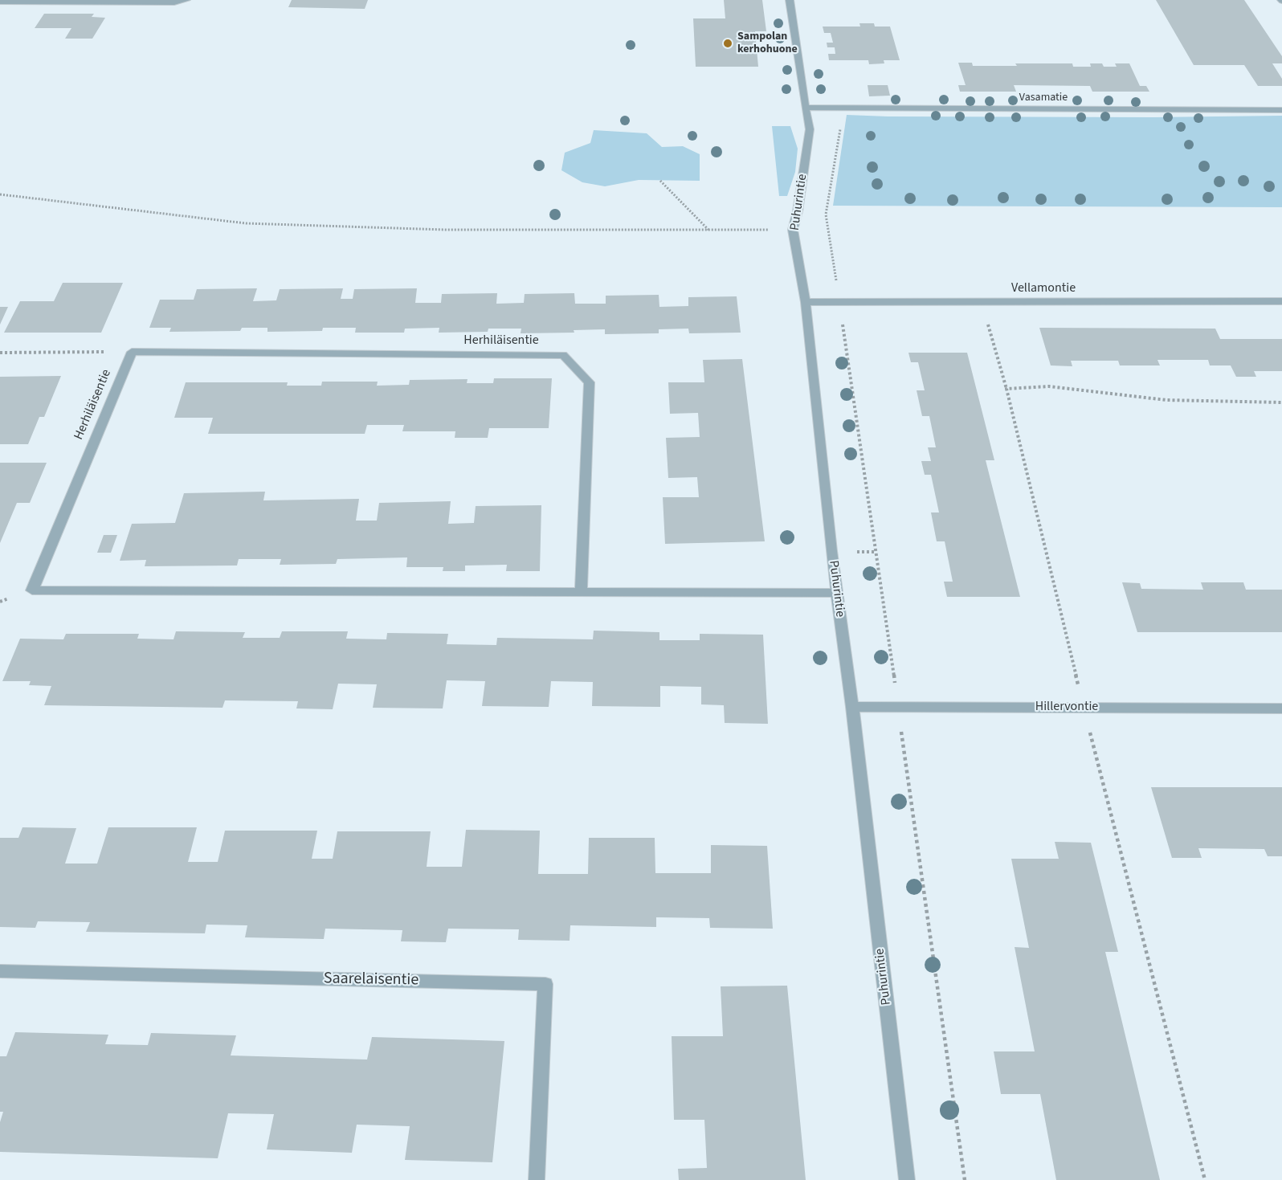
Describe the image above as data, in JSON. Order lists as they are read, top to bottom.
{
  "streets": {
    "street": [
      "Vasamatie",
      "Puhurintie",
      "Vellamontie",
      "Herhiläisentie",
      "Hillervontie",
      "Saarelaisentie"
    ]
  },
  "crossings": [
    ["Vasamatie", "Puhurintie"],
    ["Puhurintie", "Vellamontie"],
    ["Puhurintie", "Herhiläisentie"],
    ["Puhurintie", "Hillervontie"]
  ],
  "places": ["Sampolan kerhohuone"]
}
